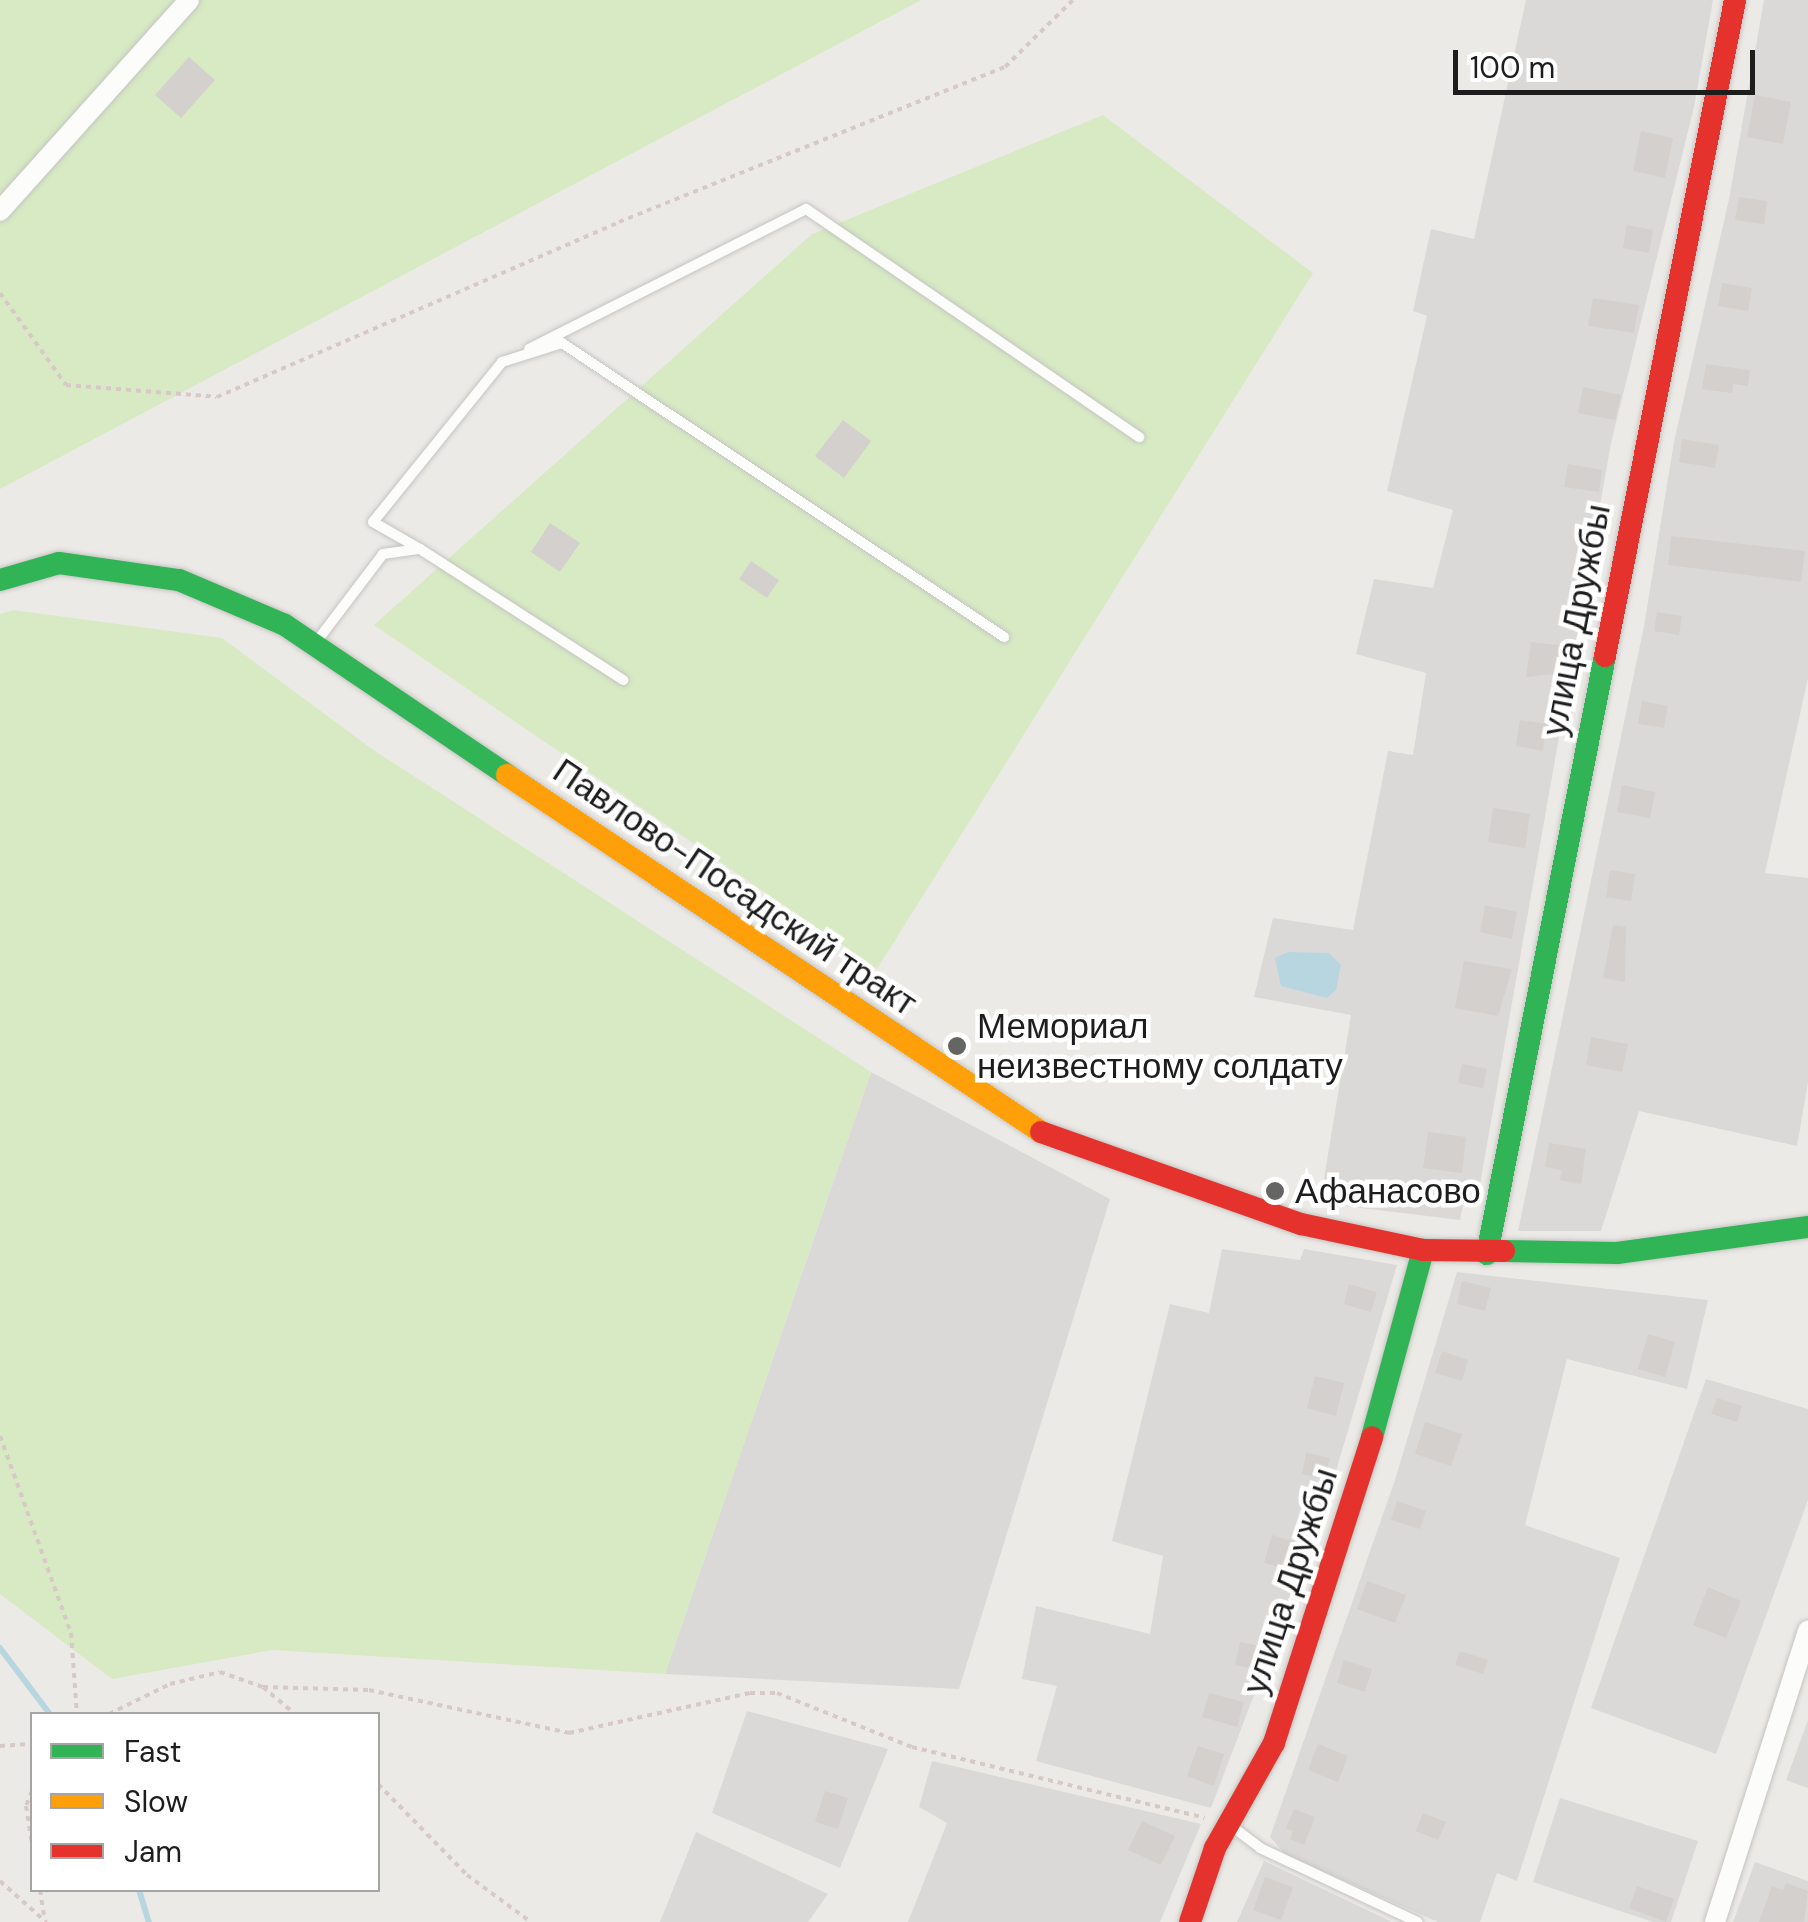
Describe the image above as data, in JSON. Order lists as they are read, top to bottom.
{
  "streets": {
    "street": ["улица Дружбы", "Павлово-Посадский тракт"]
  },
  "crossings": [
    ["улица Дружбы", "Павлово-Посадский тракт"]
  ],
  "places": ["Мемориал неизвестному солдату", "Афанасово"],
  "legend": ["Fast", "Slow", "Jam"],
  "scale_bar": "100 m"
}
